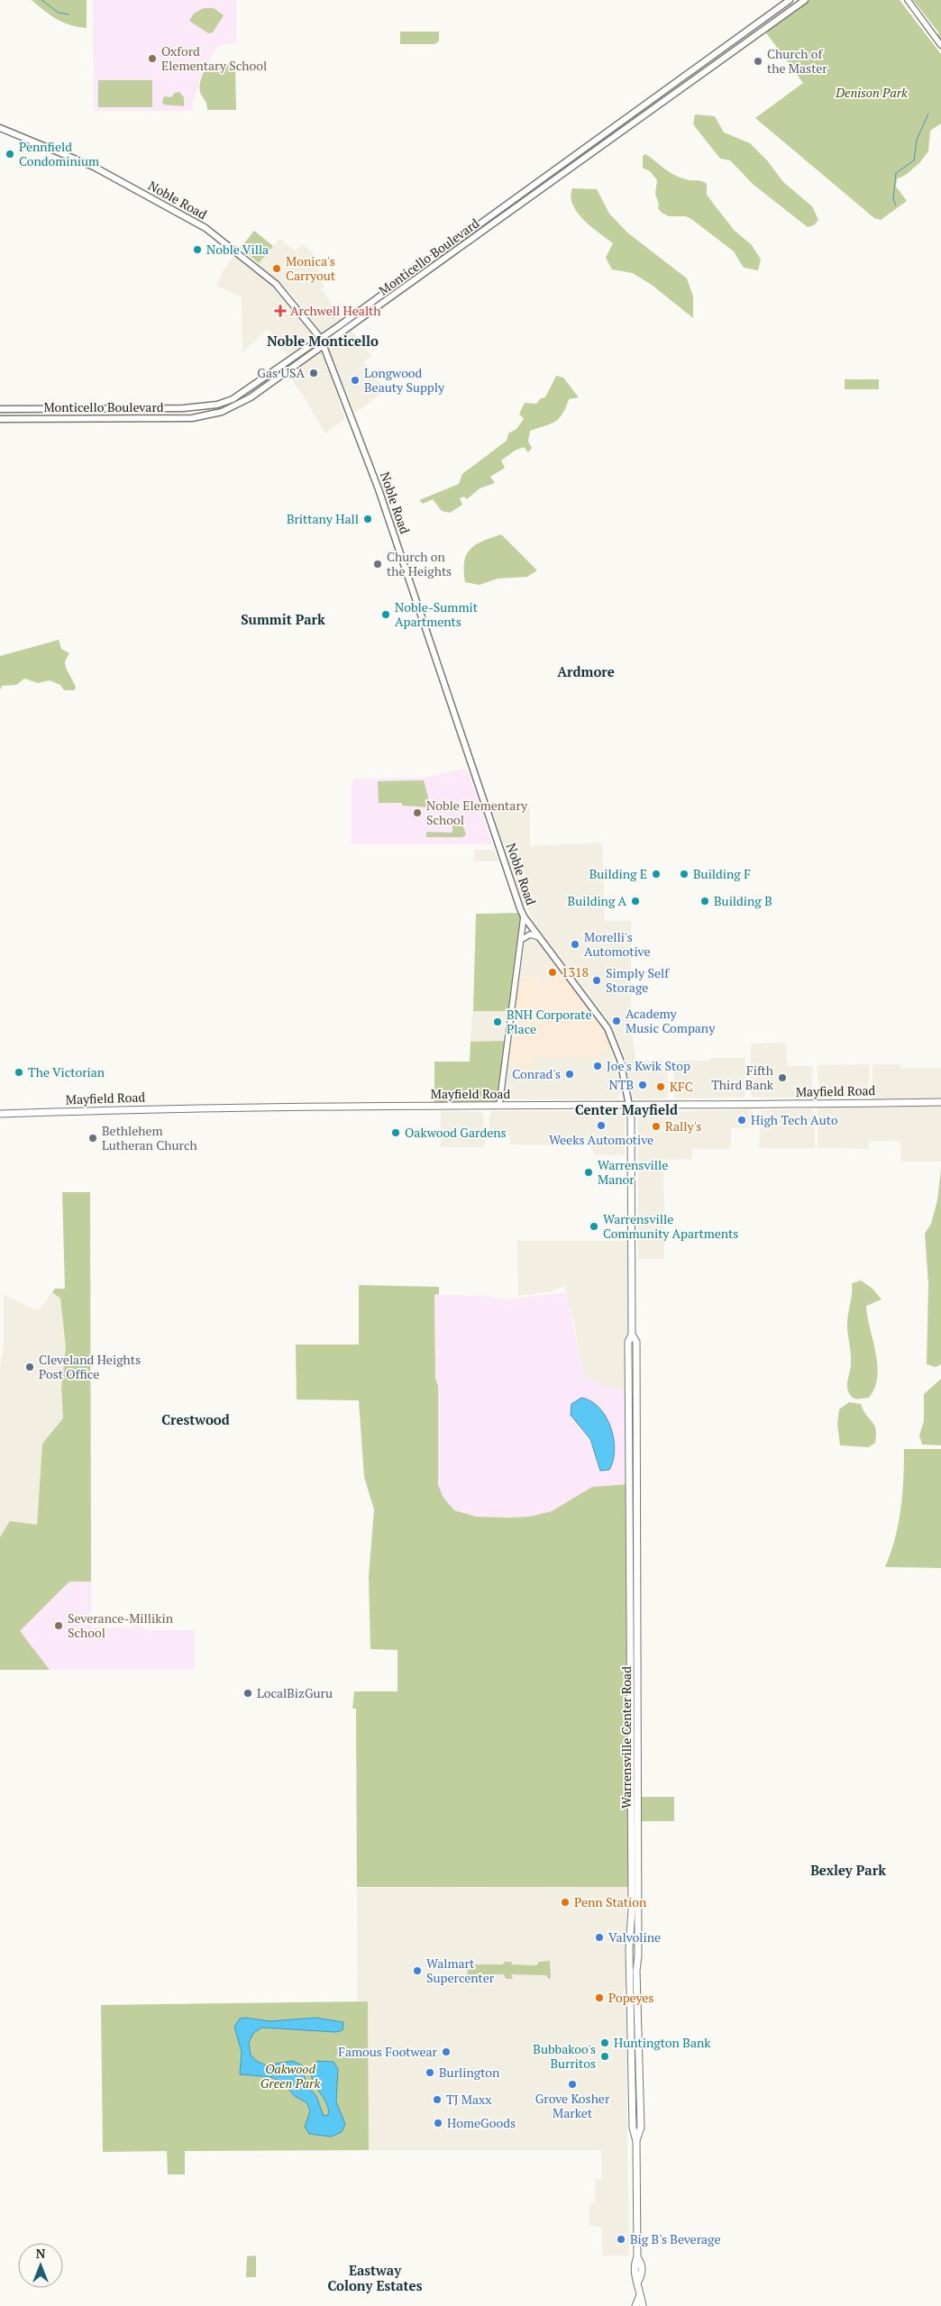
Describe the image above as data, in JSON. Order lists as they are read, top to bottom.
{
  "streets": {
    "main road": [
      "Noble Road",
      "Monticello Boulevard",
      "Mayfield Road",
      "Warrensville Center Road"
    ]
  },
  "crossings": [
    ["Noble Road", "Monticello Boulevard"],
    ["Noble Road", "Mayfield Road"],
    ["Noble Road", "Warrensville Center Road"],
    ["Mayfield Road", "Warrensville Center Road"]
  ],
  "districts": [
    "Noble Monticello",
    "Summit Park",
    "Ardmore",
    "Center Mayfield",
    "Crestwood",
    "Bexley Park",
    "Eastway Colony Estates"
  ],
  "parks": ["Denison Park", "Oakwood Green Park"],
  "places": {
    "other": [
      "Oxford Elementary School",
      "Church of the Master",
      "Pennfield Condominium",
      "Noble Villa",
      "Monica's Carryout",
      "Gas USA",
      "Longwood Beauty Supply",
      "Brittany Hall",
      "Church on the Heights",
      "Noble-Summit Apartments",
      "Noble Elementary School",
      "Building E",
      "Building F",
      "Building A",
      "Building B",
      "Morelli's Automotive",
      "1318",
      "Simply Self Storage",
      "Academy Music Company",
      "BNH Corporate Place",
      "Joe's Kwik Stop",
      "The Victorian",
      "Conrad's",
      "Fifth Third Bank",
      "NTB",
      "KFC",
      "High Tech Auto",
      "Weeks Automotive",
      "Rally's",
      "Oakwood Gardens",
      "Bethlehem Lutheran Church",
      "Warrensville Manor",
      "Warrensville Community Apartments",
      "Cleveland Heights Post Office",
      "Severance-Millikin School",
      "LocalBizGuru",
      "Penn Station",
      "Valvoline",
      "Walmart Supercenter",
      "Popeyes",
      "Huntington Bank",
      "Famous Footwear",
      "Bubbakoo's Burritos",
      "Burlington",
      "Grove Kosher Market",
      "TJ Maxx",
      "HomeGoods",
      "Big B's Beverage"
    ],
    "health": ["Archwell Health"]
  },
  "north": "top"
}
